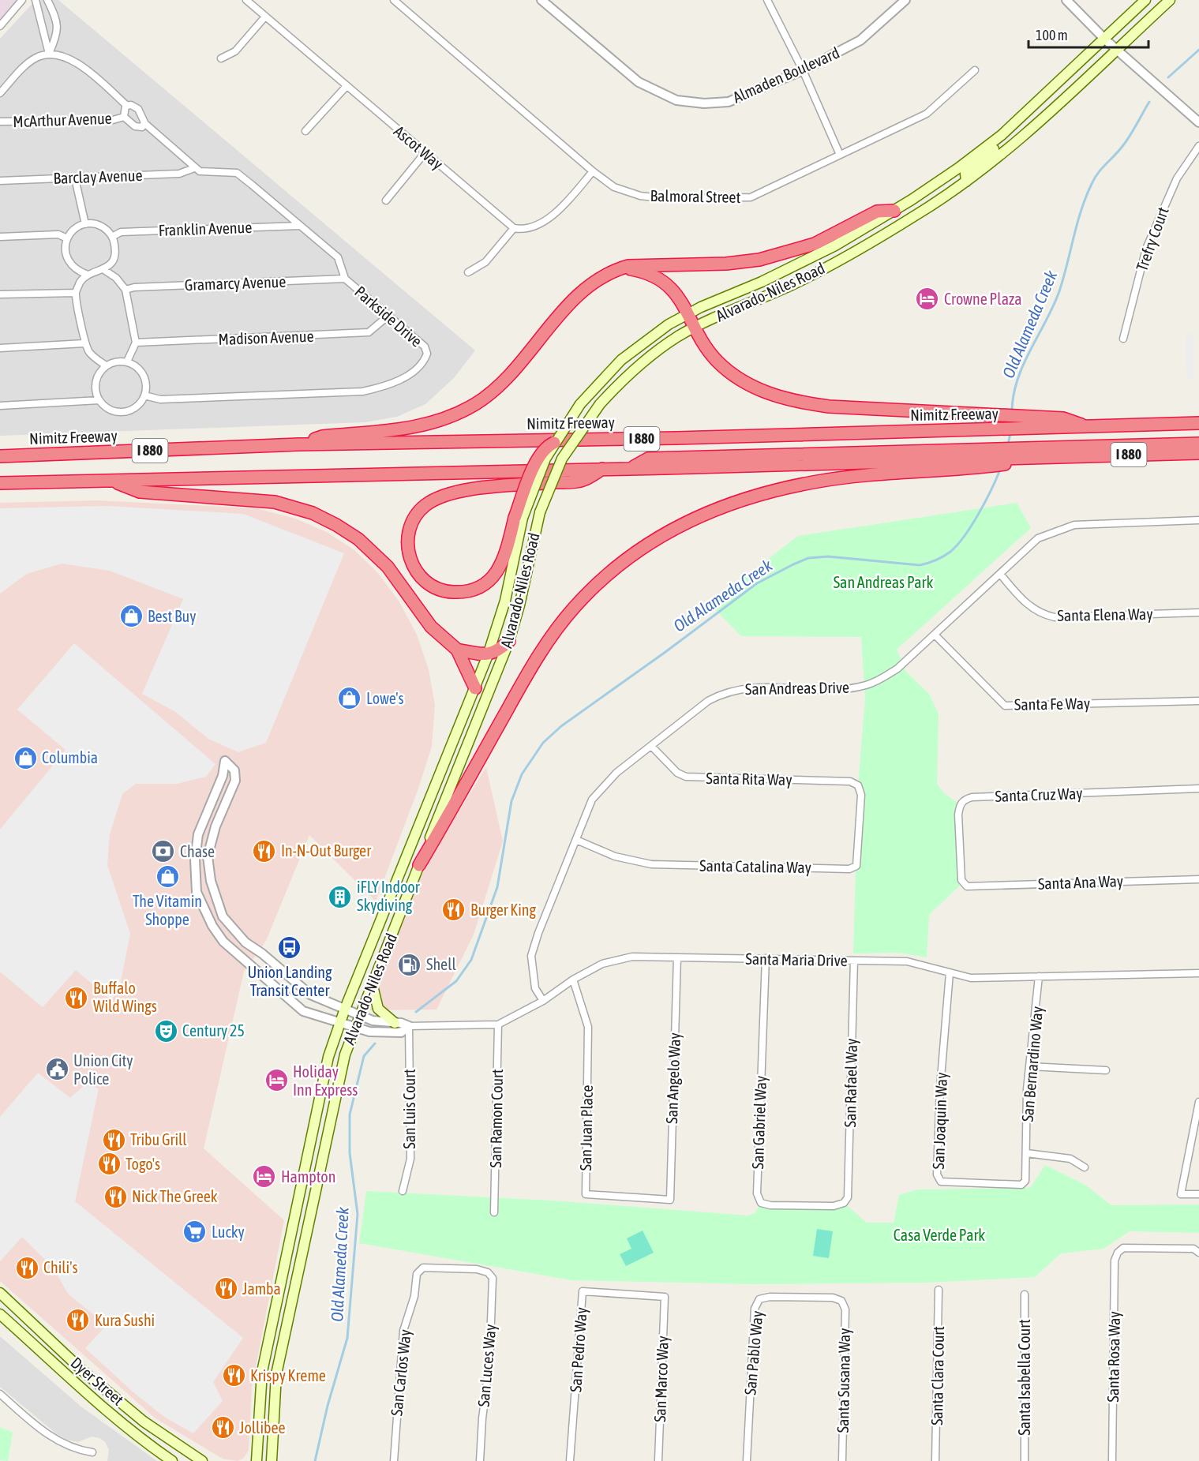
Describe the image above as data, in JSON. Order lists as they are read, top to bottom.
{
  "streets": {
    "highway": ["Nimitz Freeway", "I 880"],
    "main road": ["Alvarado-Niles Road", "Dyer Street"],
    "street": [
      "Almaden Boulevard",
      "McArthur Avenue",
      "Ascot Way",
      "Barclay Avenue",
      "Balmoral Street",
      "Franklin Avenue",
      "Trefry Court",
      "Gramarcy Avenue",
      "Parkside Drive",
      "Madison Avenue",
      "Santa Elena Way",
      "San Andreas Drive",
      "Santa Fe Way",
      "Santa Rita Way",
      "Santa Cruz Way",
      "Santa Catalina Way",
      "Santa Ana Way",
      "Santa Maria Drive",
      "San Bernardino Way",
      "San Angelo Way",
      "San Rafael Way",
      "San Luis Court",
      "San Ramon Court",
      "San Joaquin Way",
      "San Gabriel Way",
      "San Juan Place",
      "San Pedro Way",
      "San Pablo Way",
      "Santa Rosa Way",
      "San Luces Way",
      "San Carlos Way",
      "Santa Clara Court",
      "Santa Isabella Court",
      "San Marco Way",
      "Santa Susana Way"
    ]
  },
  "crossings": [
    ["Barclay Avenue", "Parkside Drive"],
    ["Franklin Avenue", "Parkside Drive"],
    ["Gramarcy Avenue", "Parkside Drive"],
    ["Alvarado-Niles Road", "Santa Maria Drive"],
    ["Parkside Drive", "Madison Avenue"],
    ["Nimitz Freeway", "I 880"],
    ["Santa Elena Way", "San Andreas Drive"],
    ["San Andreas Drive", "Santa Fe Way"],
    ["San Andreas Drive", "Santa Rita Way"],
    ["San Andreas Drive", "Santa Catalina Way"],
    ["San Andreas Drive", "Santa Maria Drive"],
    ["Santa Rita Way", "Santa Catalina Way"],
    ["Santa Cruz Way", "Santa Ana Way"],
    ["Santa Maria Drive", "San Bernardino Way"],
    ["Santa Maria Drive", "San Angelo Way"],
    ["Santa Maria Drive", "San Rafael Way"],
    ["Santa Maria Drive", "San Luis Court"],
    ["Santa Maria Drive", "San Ramon Court"],
    ["Santa Maria Drive", "San Joaquin Way"],
    ["Santa Maria Drive", "San Gabriel Way"],
    ["Santa Maria Drive", "San Juan Place"],
    ["San Bernardino Way", "San Joaquin Way"],
    ["San Angelo Way", "San Juan Place"],
    ["San Rafael Way", "San Gabriel Way"],
    ["San Pedro Way", "San Marco Way"],
    ["San Pablo Way", "Santa Susana Way"],
    ["San Luces Way", "San Carlos Way"]
  ],
  "water": ["Old Alameda Creek"],
  "parks": ["San Andreas Park", "Casa Verde Park"],
  "places": {
    "hotel": ["Crowne Plaza", "Holiday Inn Express", "Hampton"],
    "shop": [
      "Best Buy",
      "Lowe's",
      "Columbia",
      "The Vitamin Shoppe"
    ],
    "restaurant": [
      "In-N-Out Burger",
      "Burger King",
      "Buffalo Wild Wings",
      "Tribu Grill",
      "Togo's",
      "Nick The Greek",
      "Chili's",
      "Jamba",
      "Kura Sushi",
      "Krispy Kreme",
      "Jollibee"
    ],
    "bank": ["Chase"],
    "building": ["iFLY Indoor Skydiving"],
    "bus stop": ["Union Landing Transit Center"],
    "fuel station": ["Shell"],
    "theatre": ["Century 25"],
    "public building": ["Union City Police"],
    "supermarket": ["Lucky"]
  },
  "scale_bar": "100 m"
}
